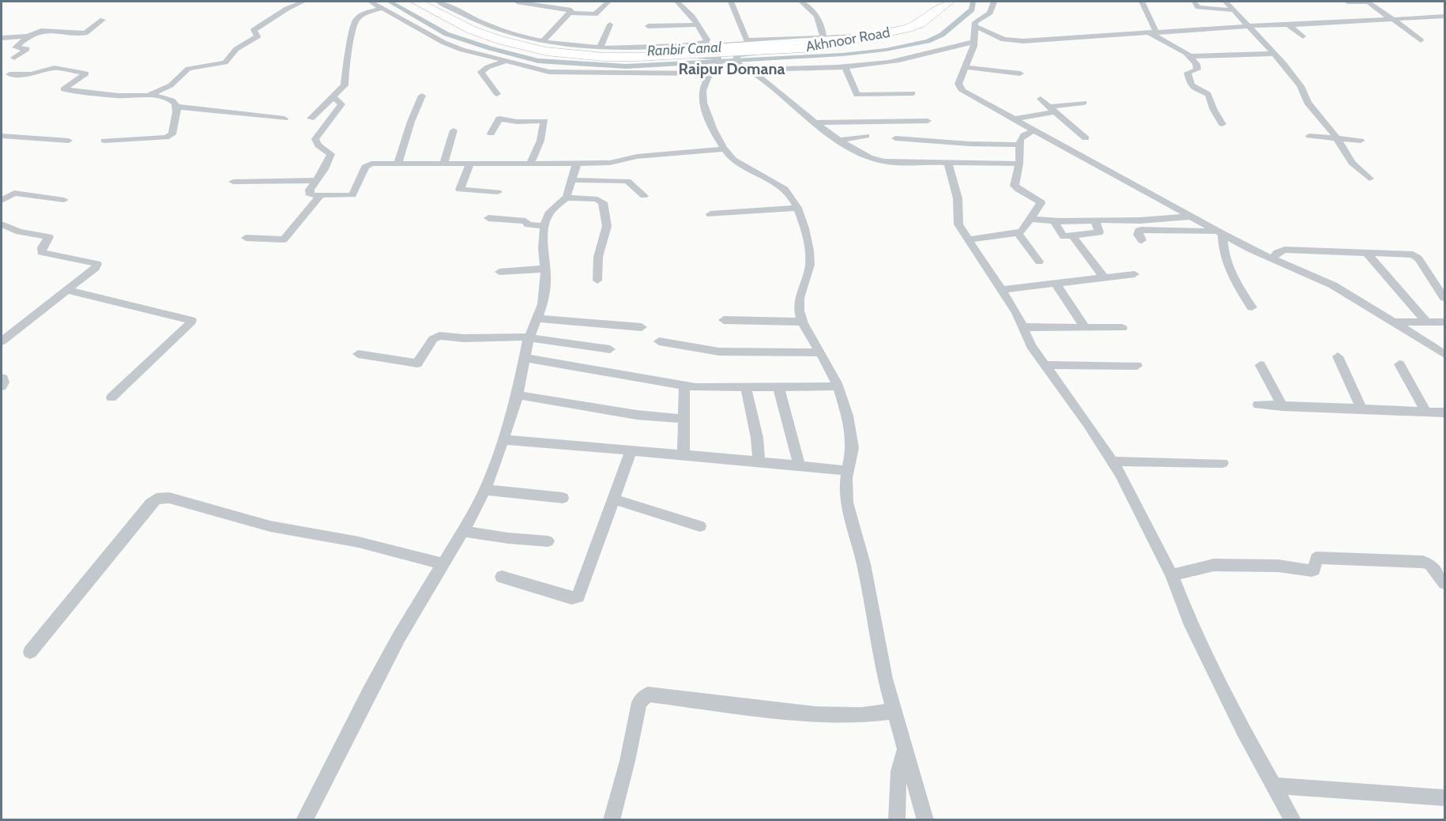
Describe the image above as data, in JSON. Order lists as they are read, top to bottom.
{
  "streets": {
    "highway": ["Akhnoor Road"]
  },
  "districts": ["Raipur Domana"],
  "water": ["Ranbir Canal"]
}
